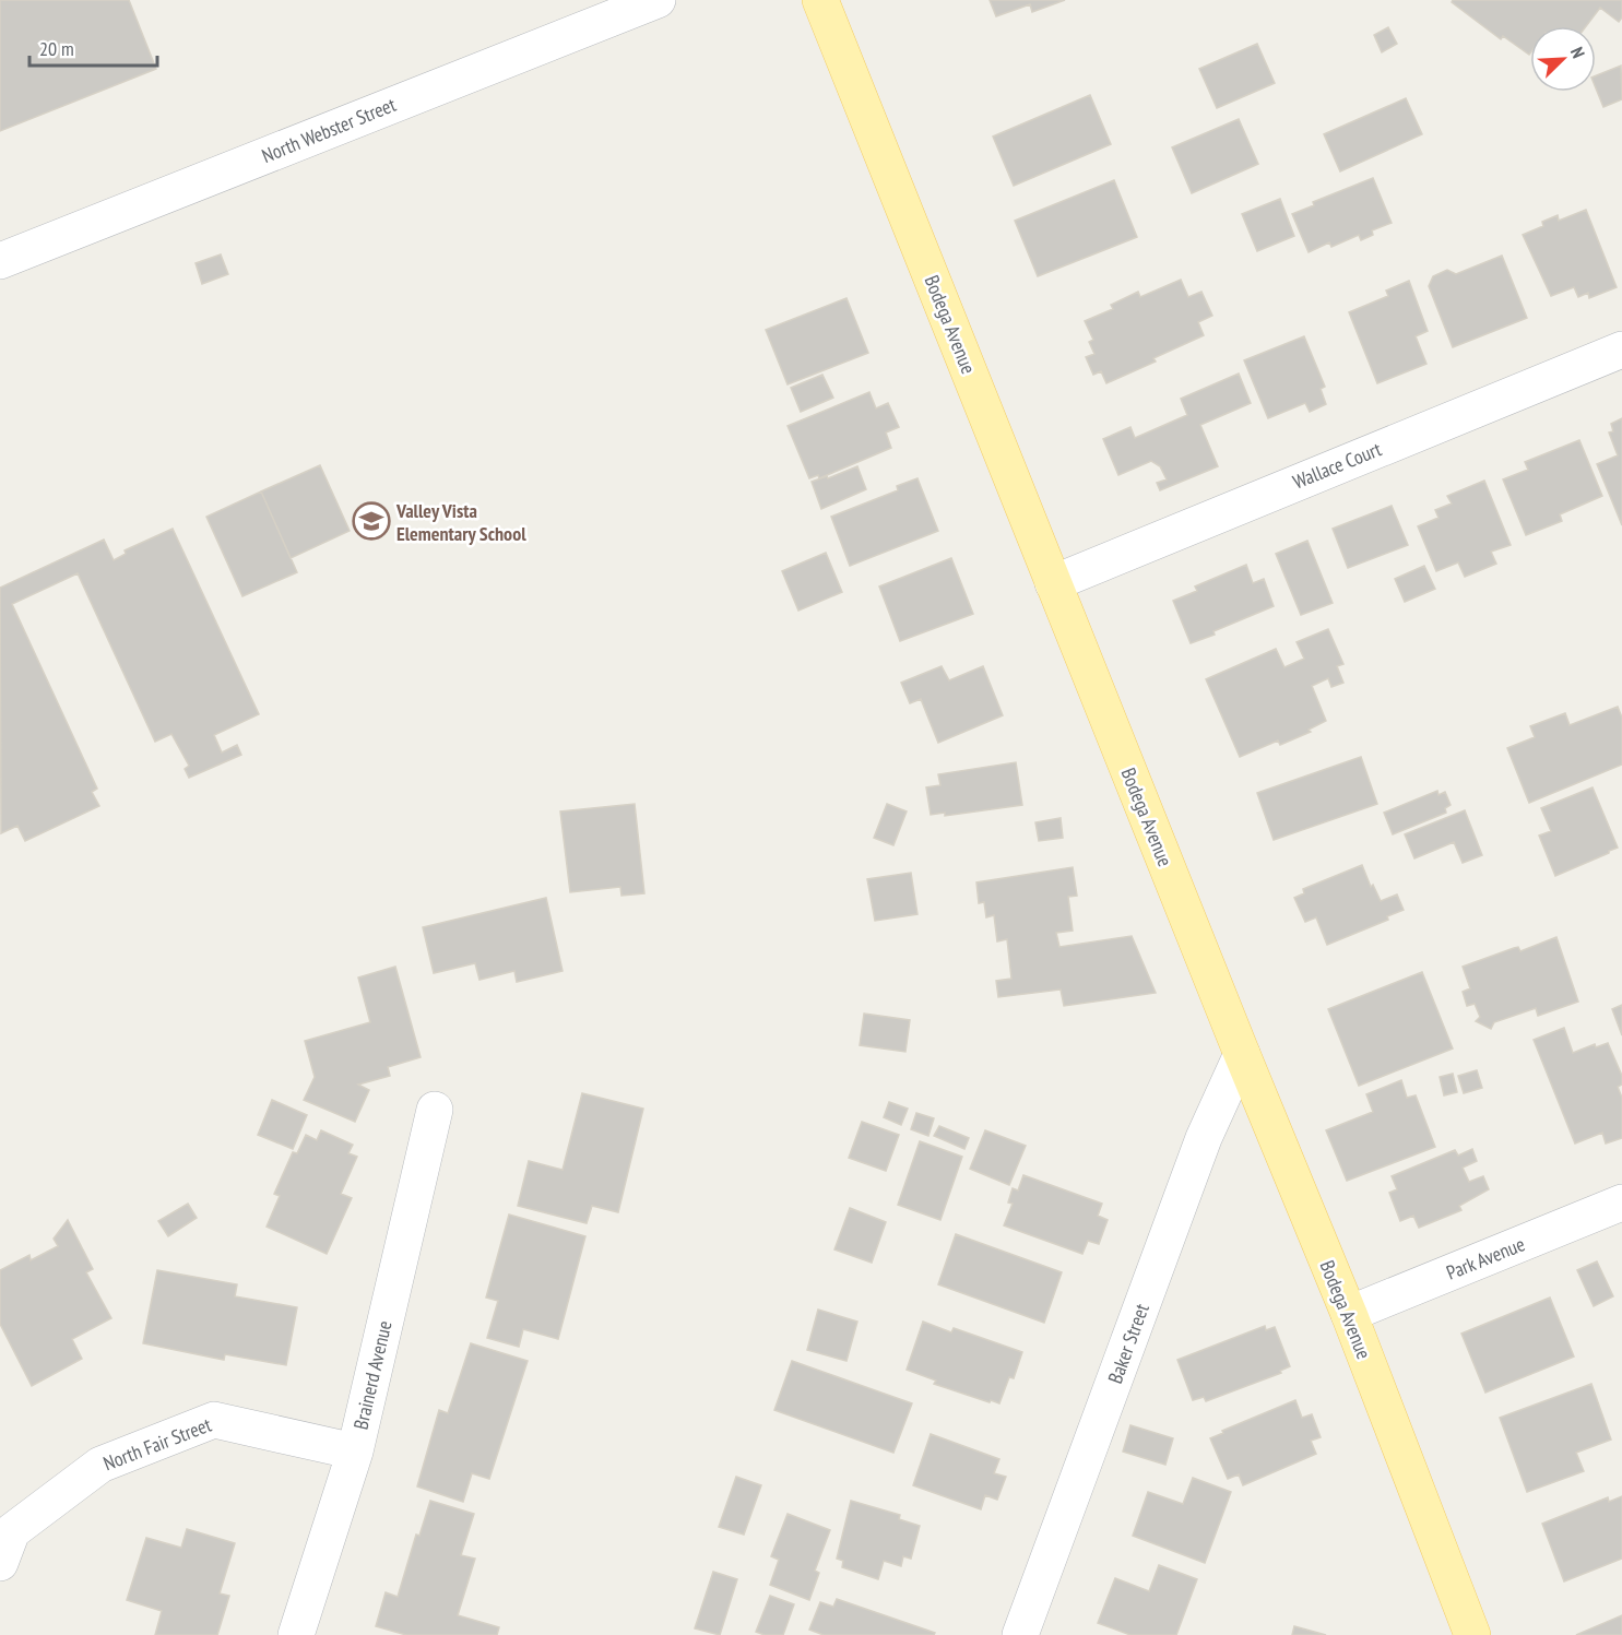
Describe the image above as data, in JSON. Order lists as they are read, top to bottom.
{
  "streets": {
    "main road": ["Bodega Avenue"],
    "street": [
      "North Webster Street",
      "Wallace Court",
      "Park Avenue",
      "Baker Street",
      "Brainerd Avenue",
      "North Fair Street"
    ]
  },
  "crossings": [
    ["Bodega Avenue", "Wallace Court"],
    ["Bodega Avenue", "Park Avenue"],
    ["Bodega Avenue", "Baker Street"],
    ["Brainerd Avenue", "North Fair Street"]
  ],
  "places": {
    "school or university": ["Valley Vista Elementary School"]
  },
  "scale_bar": "20 m",
  "north": "top right"
}
